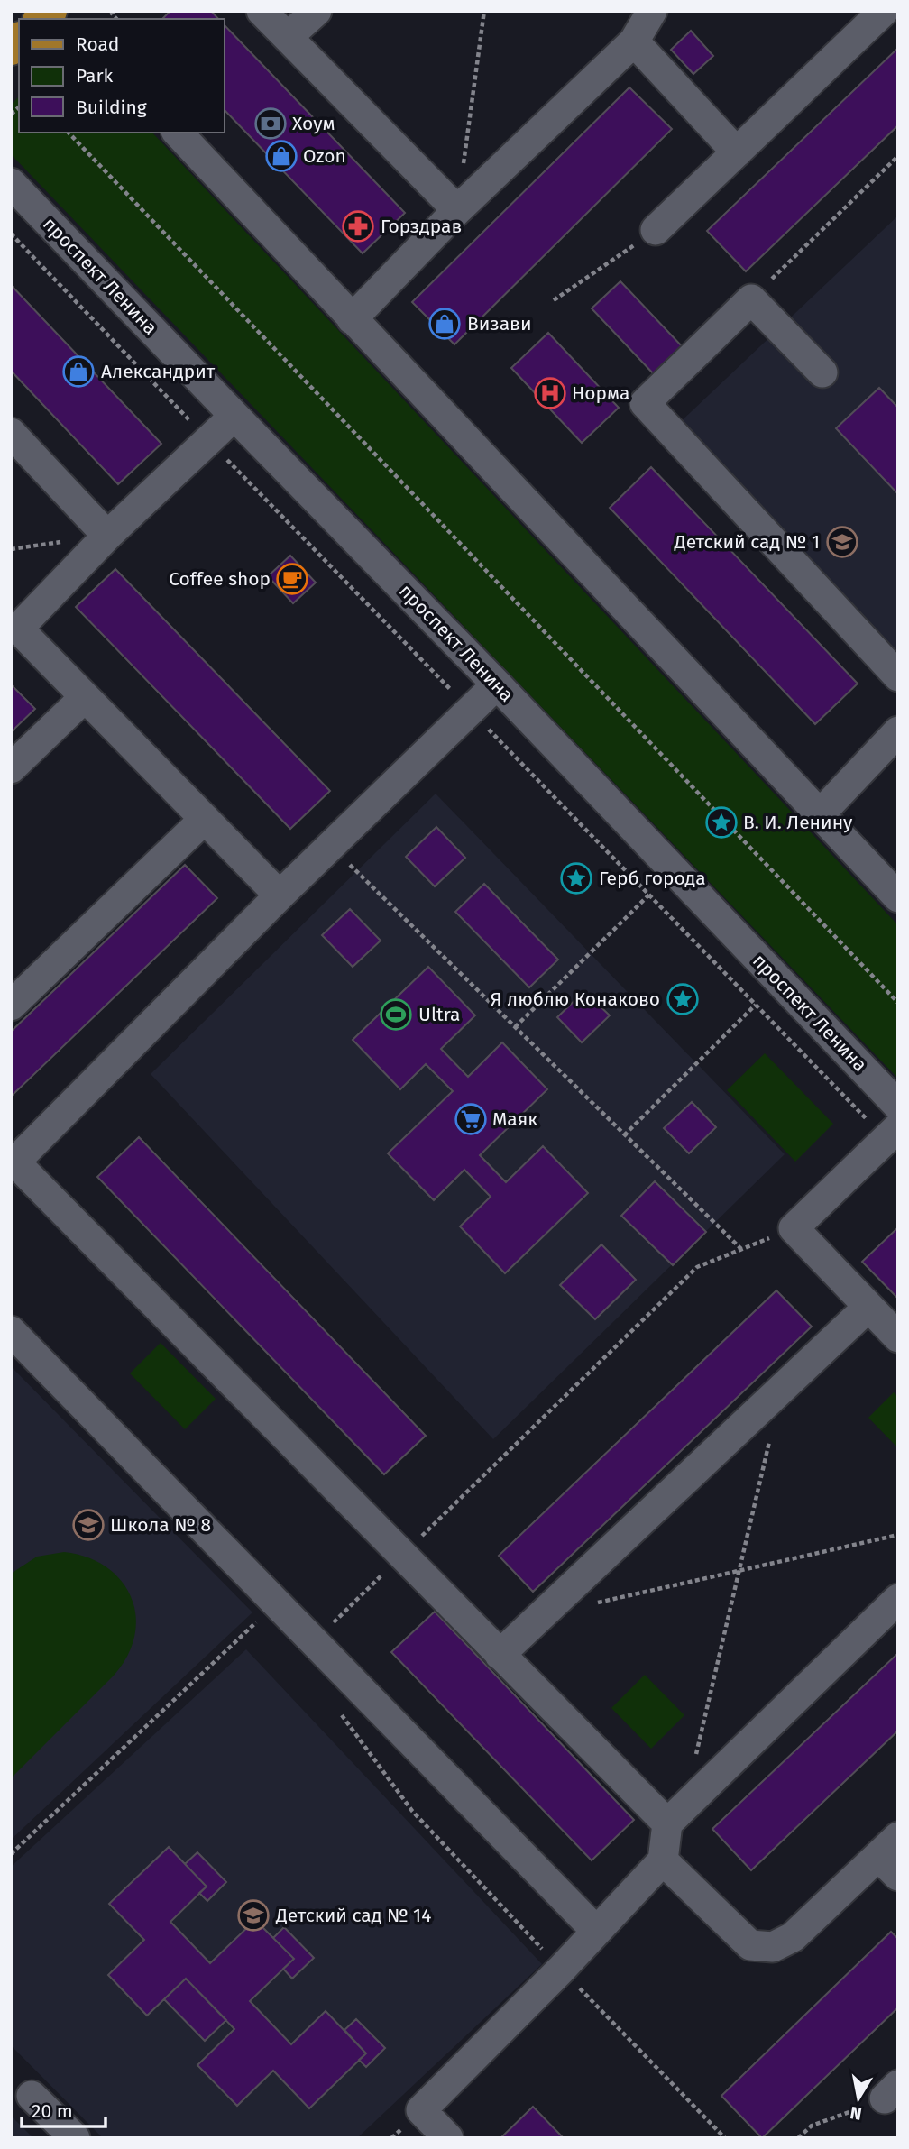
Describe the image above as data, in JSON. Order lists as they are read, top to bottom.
{
  "streets": {
    "street": ["проспект Ленина"]
  },
  "places": {
    "bank": ["Хоум"],
    "shop": ["Ozon", "Визави", "Александрит"],
    "pharmacy": ["Горздрав"],
    "hospital": ["Норма"],
    "school or university": ["Детский сад № 1", "Школа № 8", "Детский сад № 14"],
    "cafe": ["Coffee shop"],
    "place": ["В. И. Ленину", "Герб города", "Я люблю Конаково"],
    "sports": ["Ultra"],
    "supermarket": ["Маяк"]
  },
  "legend": ["Road", "Park", "Building"],
  "scale_bar": "20 m",
  "north": "bottom"
}
